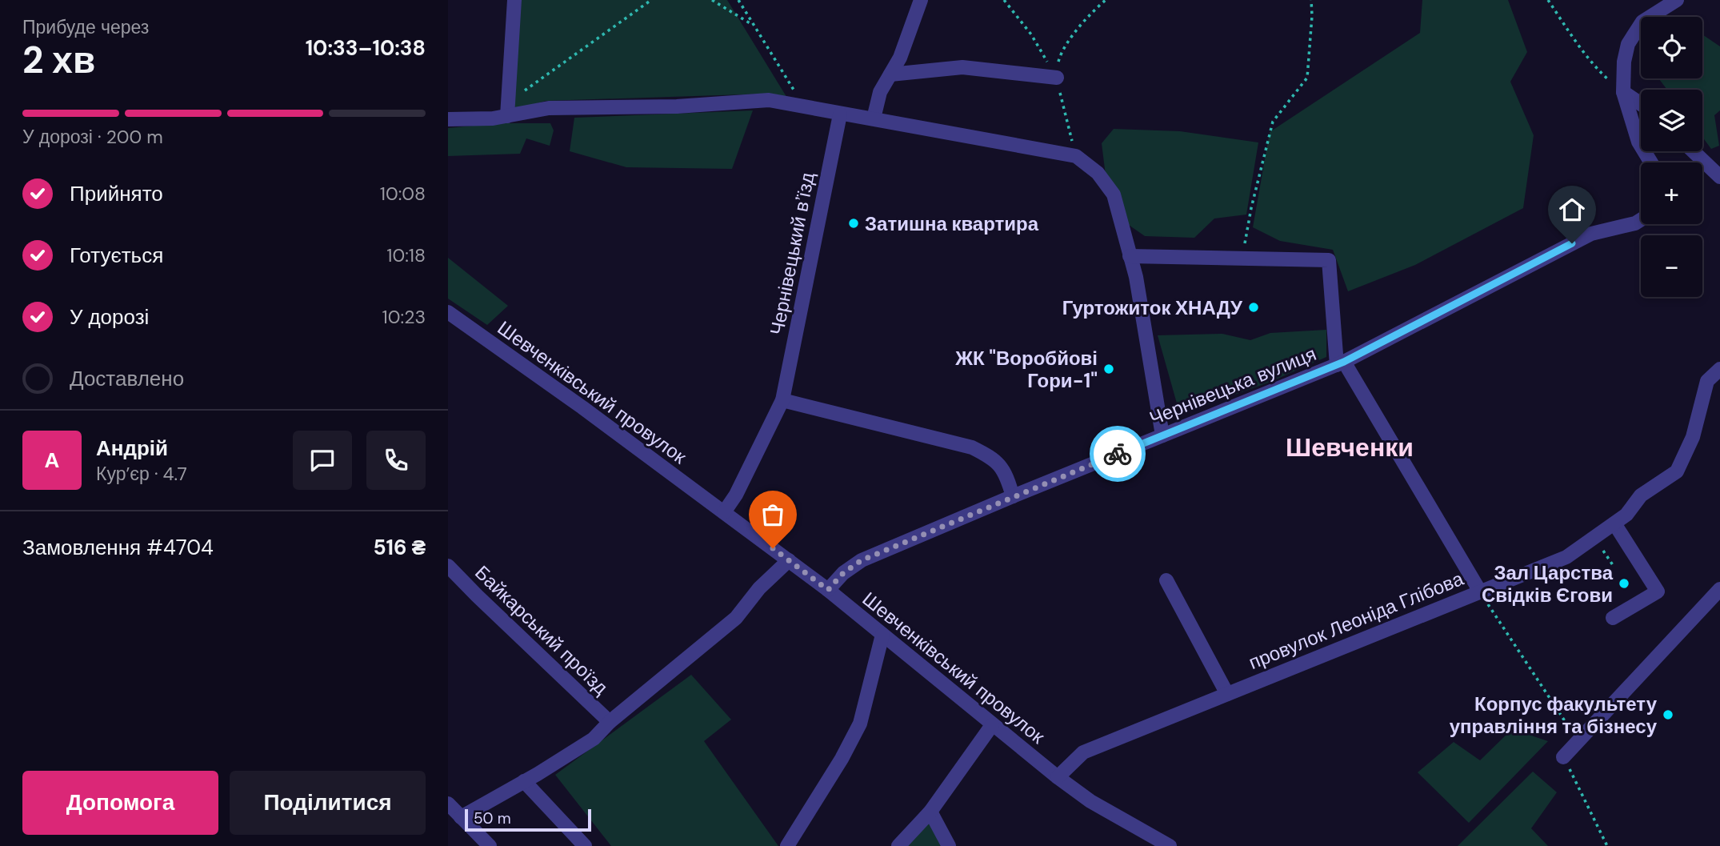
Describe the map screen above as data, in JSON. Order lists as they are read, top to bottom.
{
  "streets": {
    "street": [
      "Чернівецький вʼїзд",
      "Чернівецька вулиця",
      "Шевченківський провулок",
      "провулок Леоніда Глібова",
      "Байкарський проїзд"
    ]
  },
  "crossings": [
    ["Чернівецький вʼїзд", "Шевченківський провулок"],
    ["Чернівецька вулиця", "Шевченківський провулок"],
    ["Шевченківський провулок", "провулок Леоніда Глібова"]
  ],
  "districts": ["Шевченки"],
  "places": [
    "Затишна квартира",
    "Гуртожиток ХНАДУ",
    "ЖК \"Воробйові Гори-1\"",
    "Зал Царства Свідків Єгови",
    "Корпус факультету управління та бізнесу"
  ],
  "scale_bar": "50 m",
  "page": {
    "heading": ["2 хв", "Прибуде через", "10:33–10:38"],
    "panel": [
      "Андрій",
      "Кур’єр · 4.7",
      "Замовлення #4704",
      "516 ₴"
    ],
    "map_buttons": ["+", "−"],
    "bar": "У дорозі · 200 m",
    "list": [
      ["Прийнято", "10:08"],
      ["Готується", "10:18"],
      ["У дорозі", "10:23"],
      "Доставлено"
    ],
    "round": "А",
    "buttons": ["Допомога", "Поділитися"],
    "scale": "50 m"
  }
}
